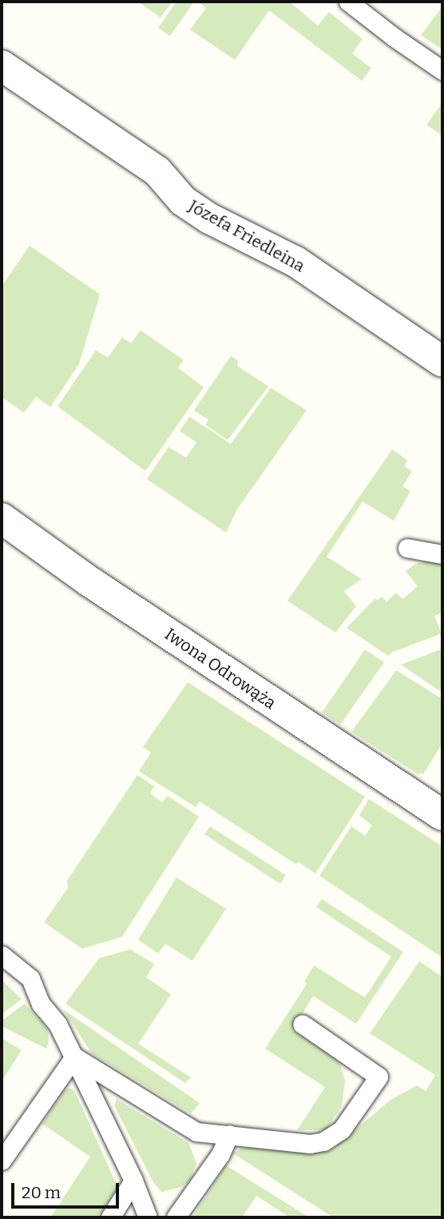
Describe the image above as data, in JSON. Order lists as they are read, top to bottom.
{
  "streets": {
    "street": ["Józefa Friedleina", "Iwona Odrowąża"]
  },
  "scale_bar": "20 m"
}
